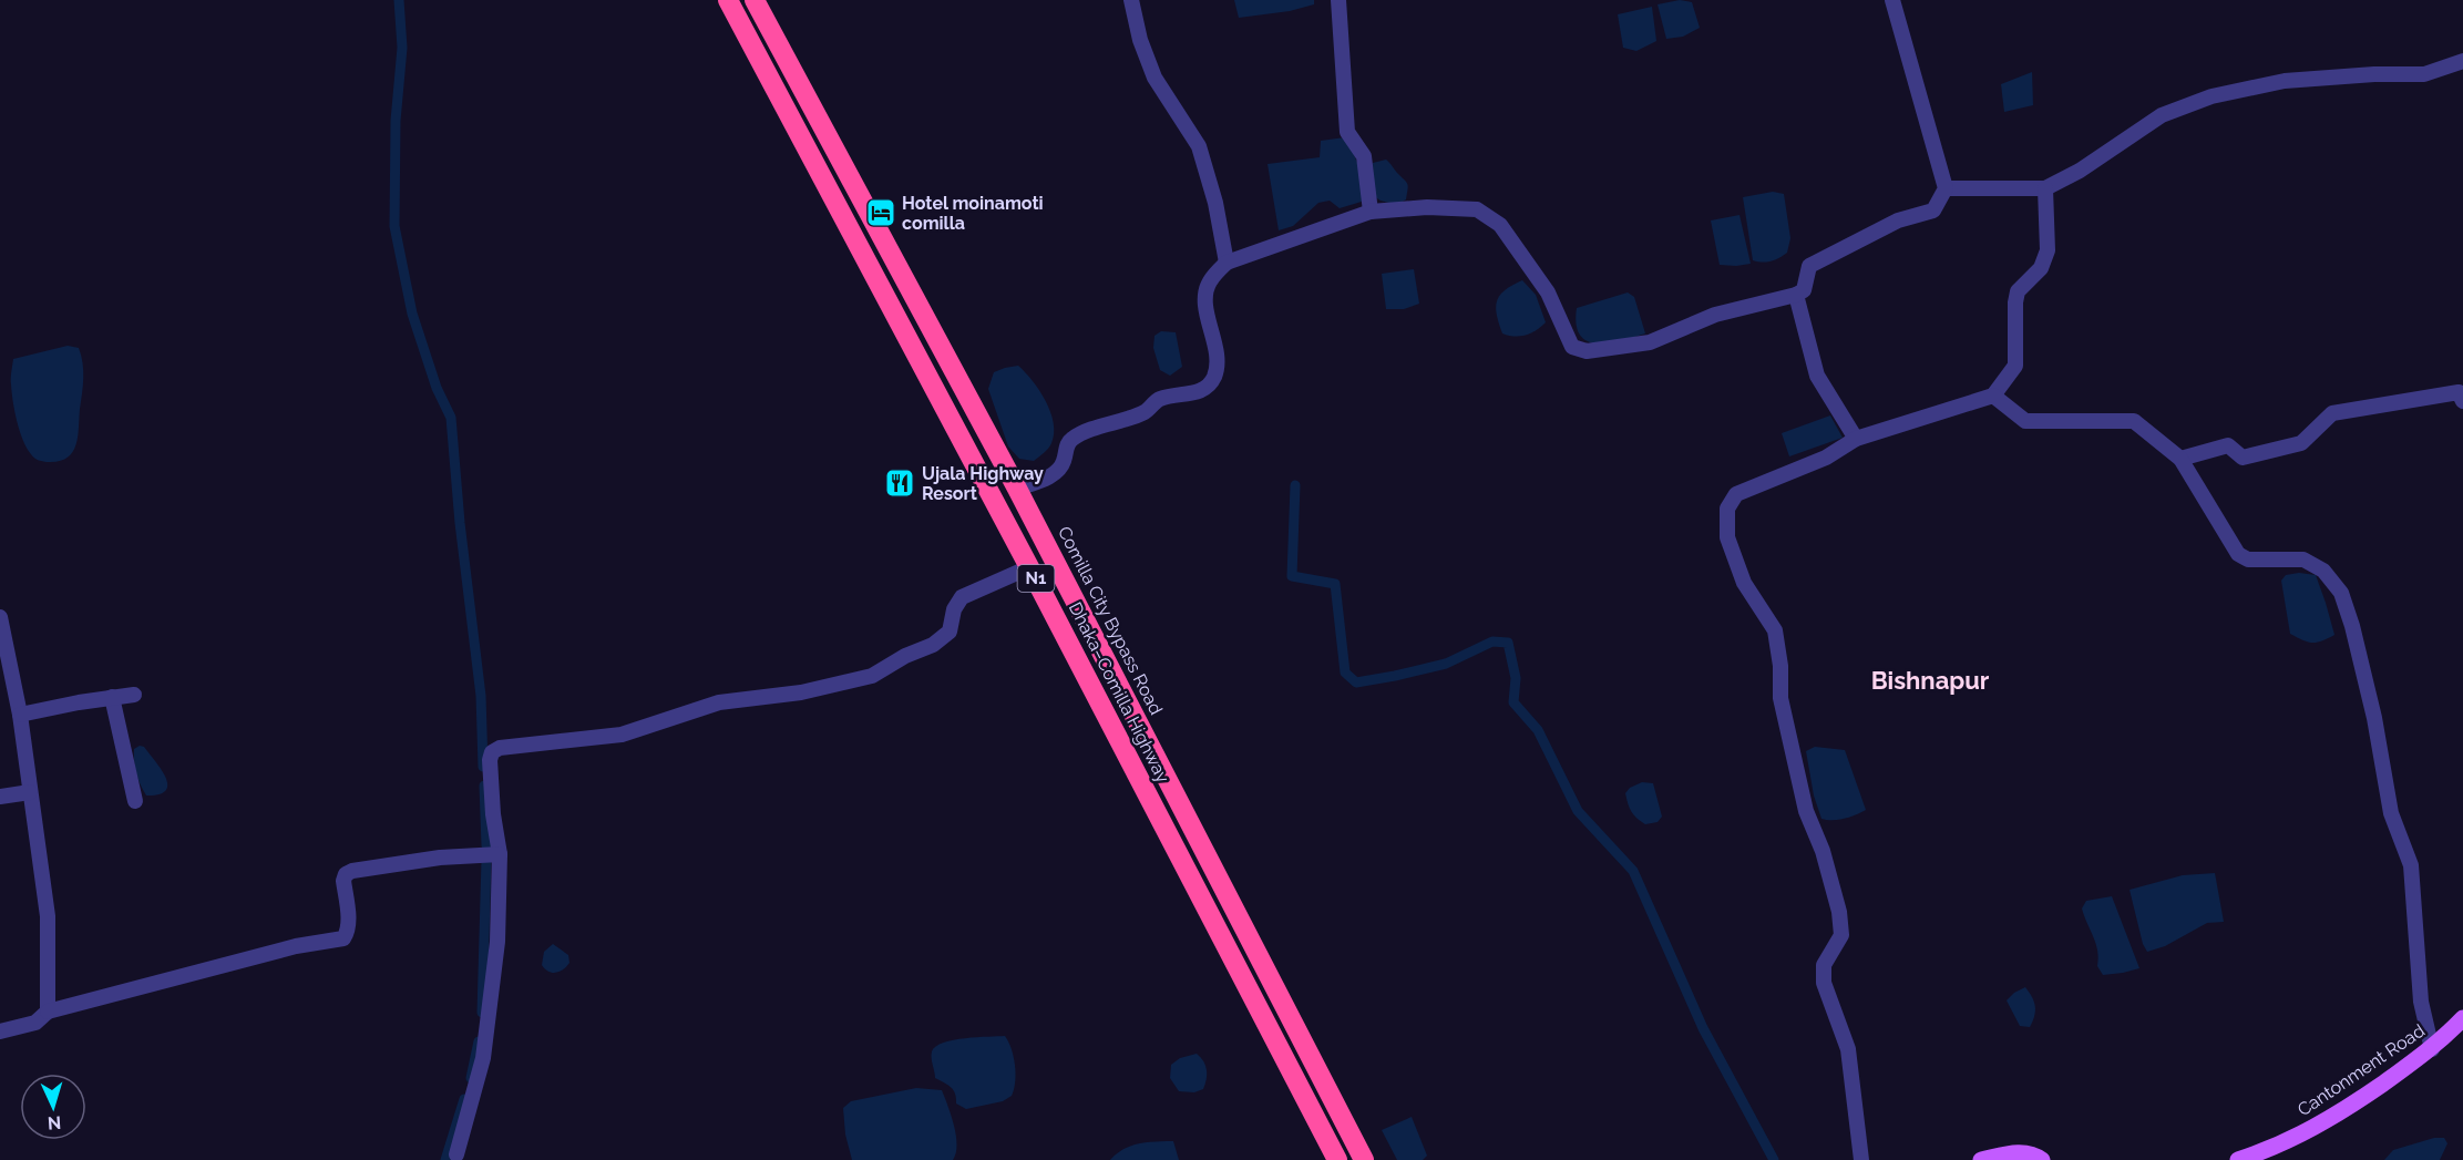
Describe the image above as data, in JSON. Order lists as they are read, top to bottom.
{
  "streets": {
    "highway": ["N1", "Comilla City Bypass Road", "Dhaka–Comilla Highway"],
    "main road": ["Cantonment Road"]
  },
  "districts": ["Bishnapur"],
  "places": {
    "hotel": ["Hotel moinamoti comilla"],
    "restaurant": ["Ujala Highway Resort"]
  },
  "north": "bottom"
}
